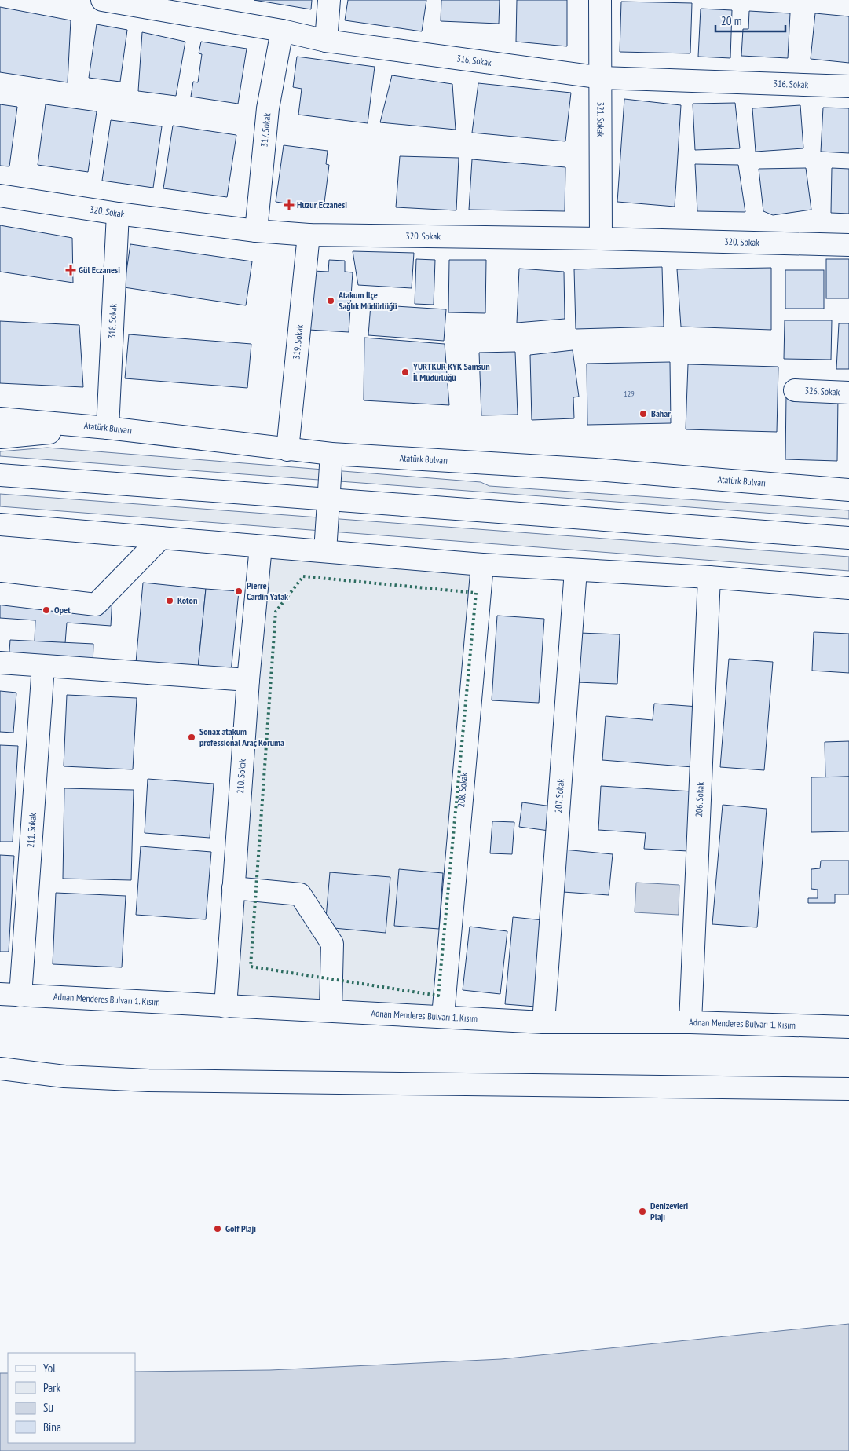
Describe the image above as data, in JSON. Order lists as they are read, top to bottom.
{
  "streets": {
    "main road": [
      "316. Sokak",
      "321. Sokak",
      "317. Sokak",
      "320. Sokak",
      "318. Sokak",
      "319. Sokak",
      "326. Sokak",
      "Atatürk Bulvarı",
      "210. Sokak",
      "208. Sokak",
      "207. Sokak",
      "206. Sokak",
      "211. Sokak",
      "Adnan Menderes Bulvarı 1. Kısım"
    ]
  },
  "crossings": [
    ["316. Sokak", "321. Sokak"],
    ["316. Sokak", "317. Sokak"],
    ["321. Sokak", "320. Sokak"],
    ["317. Sokak", "320. Sokak"],
    ["320. Sokak", "318. Sokak"],
    ["320. Sokak", "319. Sokak"],
    ["318. Sokak", "Atatürk Bulvarı"],
    ["319. Sokak", "Atatürk Bulvarı"],
    ["210. Sokak", "Adnan Menderes Bulvarı 1. Kısım"],
    ["208. Sokak", "Adnan Menderes Bulvarı 1. Kısım"],
    ["207. Sokak", "Adnan Menderes Bulvarı 1. Kısım"],
    ["206. Sokak", "Adnan Menderes Bulvarı 1. Kısım"],
    ["211. Sokak", "Adnan Menderes Bulvarı 1. Kısım"]
  ],
  "places": {
    "health": ["Huzur Eczanesi", "Gül Eczanesi"],
    "other": [
      "Atakum İlçe Sağlık Müdürlüğü",
      "YURTKUR KYK Samsun İl Müdürlüğü",
      "Bahar",
      "Pierre Cardin Yatak",
      "Koton",
      "Opet",
      "Sonax atakum professional Araç Koruma",
      "Denizevleri Plajı",
      "Golf Plajı"
    ]
  },
  "house_numbers": ["129"],
  "legend": [
    "Yol",
    "Park",
    "Su",
    "Bina"
  ],
  "scale_bar": "20 m"
}
